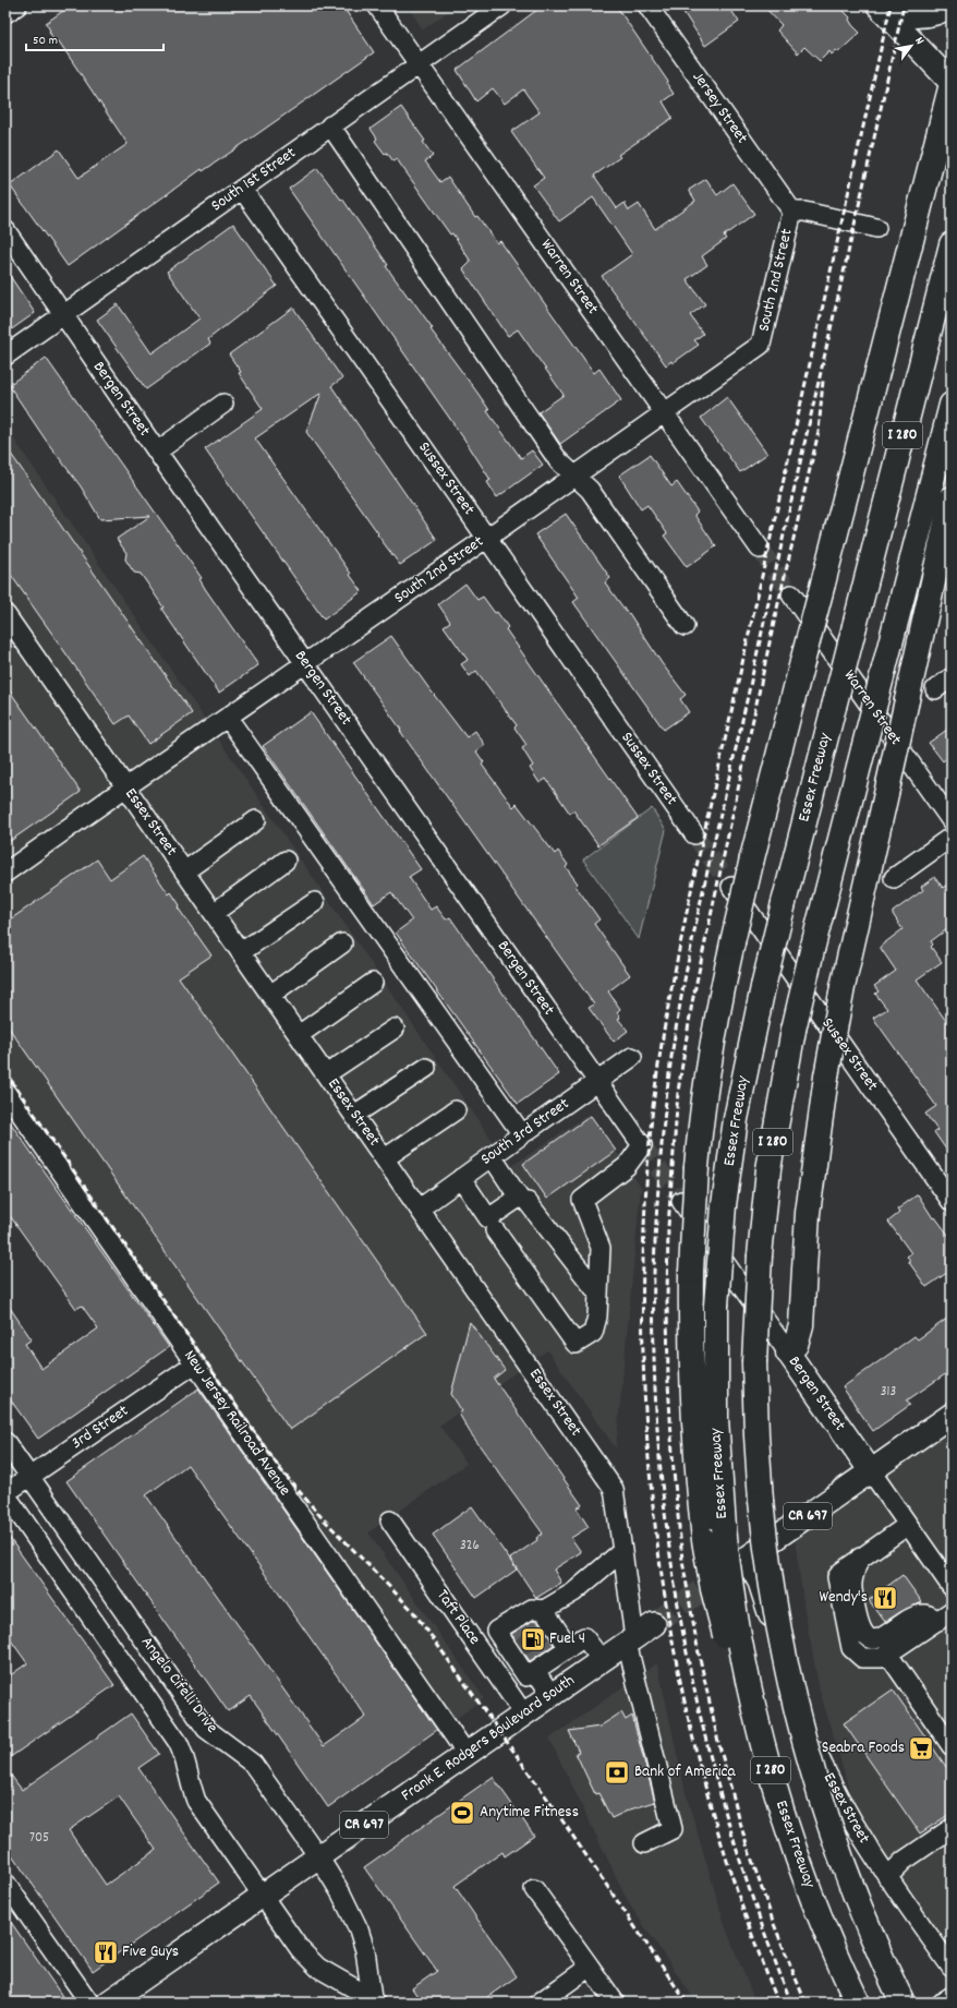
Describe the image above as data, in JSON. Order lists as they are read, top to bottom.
{
  "streets": {
    "highway": ["I 280", "Essex Freeway"],
    "main road": ["Bergen Street", "CR 697", "Frank E. Rodgers Boulevard South"],
    "street": [
      "Jersey Street",
      "South 1st Street",
      "Warren Street",
      "South 2nd Street",
      "Sussex Street",
      "Essex Street",
      "South 3rd Street",
      "New Jersey Railroad Avenue",
      "3rd Street",
      "Taft Place",
      "Angelo Cifelli Drive"
    ]
  },
  "crossings": [
    ["Jersey Street", "South 2nd Street"],
    ["South 1st Street", "Warren Street"],
    ["South 1st Street", "Bergen Street"],
    ["South 1st Street", "Sussex Street"],
    ["Warren Street", "South 2nd Street"],
    ["South 2nd Street", "Bergen Street"],
    ["South 2nd Street", "Sussex Street"],
    ["South 2nd Street", "Essex Street"],
    ["Bergen Street", "South 3rd Street"],
    ["Bergen Street", "CR 697"],
    ["Essex Street", "South 3rd Street"],
    ["Essex Street", "CR 697"],
    ["Essex Street", "Frank E. Rodgers Boulevard South"],
    ["New Jersey Railroad Avenue", "3rd Street"],
    ["New Jersey Railroad Avenue", "Frank E. Rodgers Boulevard South"],
    ["3rd Street", "Angelo Cifelli Drive"],
    ["Taft Place", "Frank E. Rodgers Boulevard South"],
    ["Angelo Cifelli Drive", "Frank E. Rodgers Boulevard South"]
  ],
  "places": {
    "restaurant": ["Wendy's", "Five Guys"],
    "fuel station": ["Fuel 4"],
    "supermarket": ["Seabra Foods"],
    "bank": ["Bank of America"],
    "sports": ["Anytime Fitness"]
  },
  "house_numbers": ["313", "326", "705"],
  "scale_bar": "50 m",
  "north": "top right"
}
